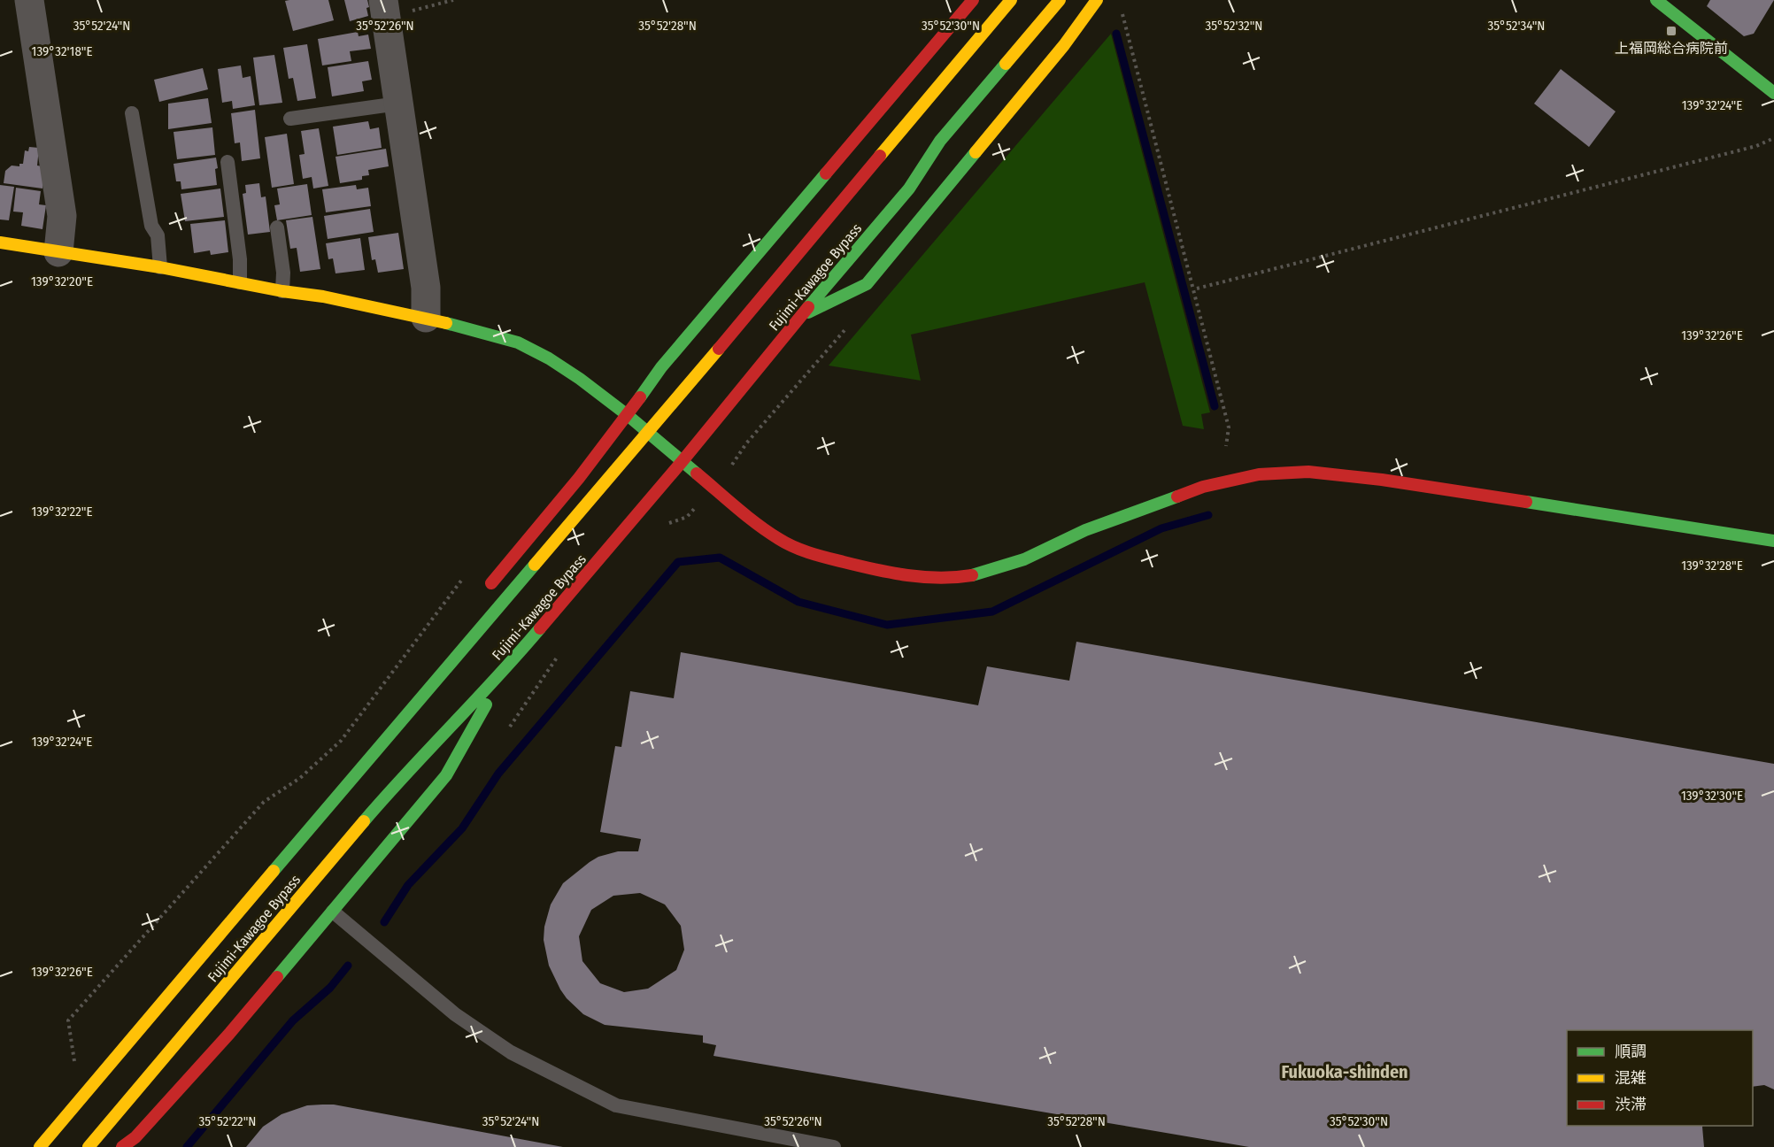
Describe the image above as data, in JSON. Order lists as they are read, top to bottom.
{
  "streets": {
    "main road": ["Fujimi-Kawagoe Bypass"]
  },
  "districts": ["Fukuoka-shinden"],
  "places": {
    "transit": ["上福岡総合病院前"]
  },
  "legend": ["順調", "混雑", "渋滞"],
  "coordinates": [
    "35°52'24\"N",
    "35°52'26\"N",
    "35°52'30\"N",
    "35°52'28\"N",
    "35°52'32\"N",
    "35°52'34\"N",
    "139°32'18\"E",
    "139°32'24\"E",
    "139°32'20\"E",
    "139°32'26\"E",
    "139°32'22\"E",
    "139°32'28\"E",
    "139°32'30\"E",
    "35°52'22\"N"
  ]
}
